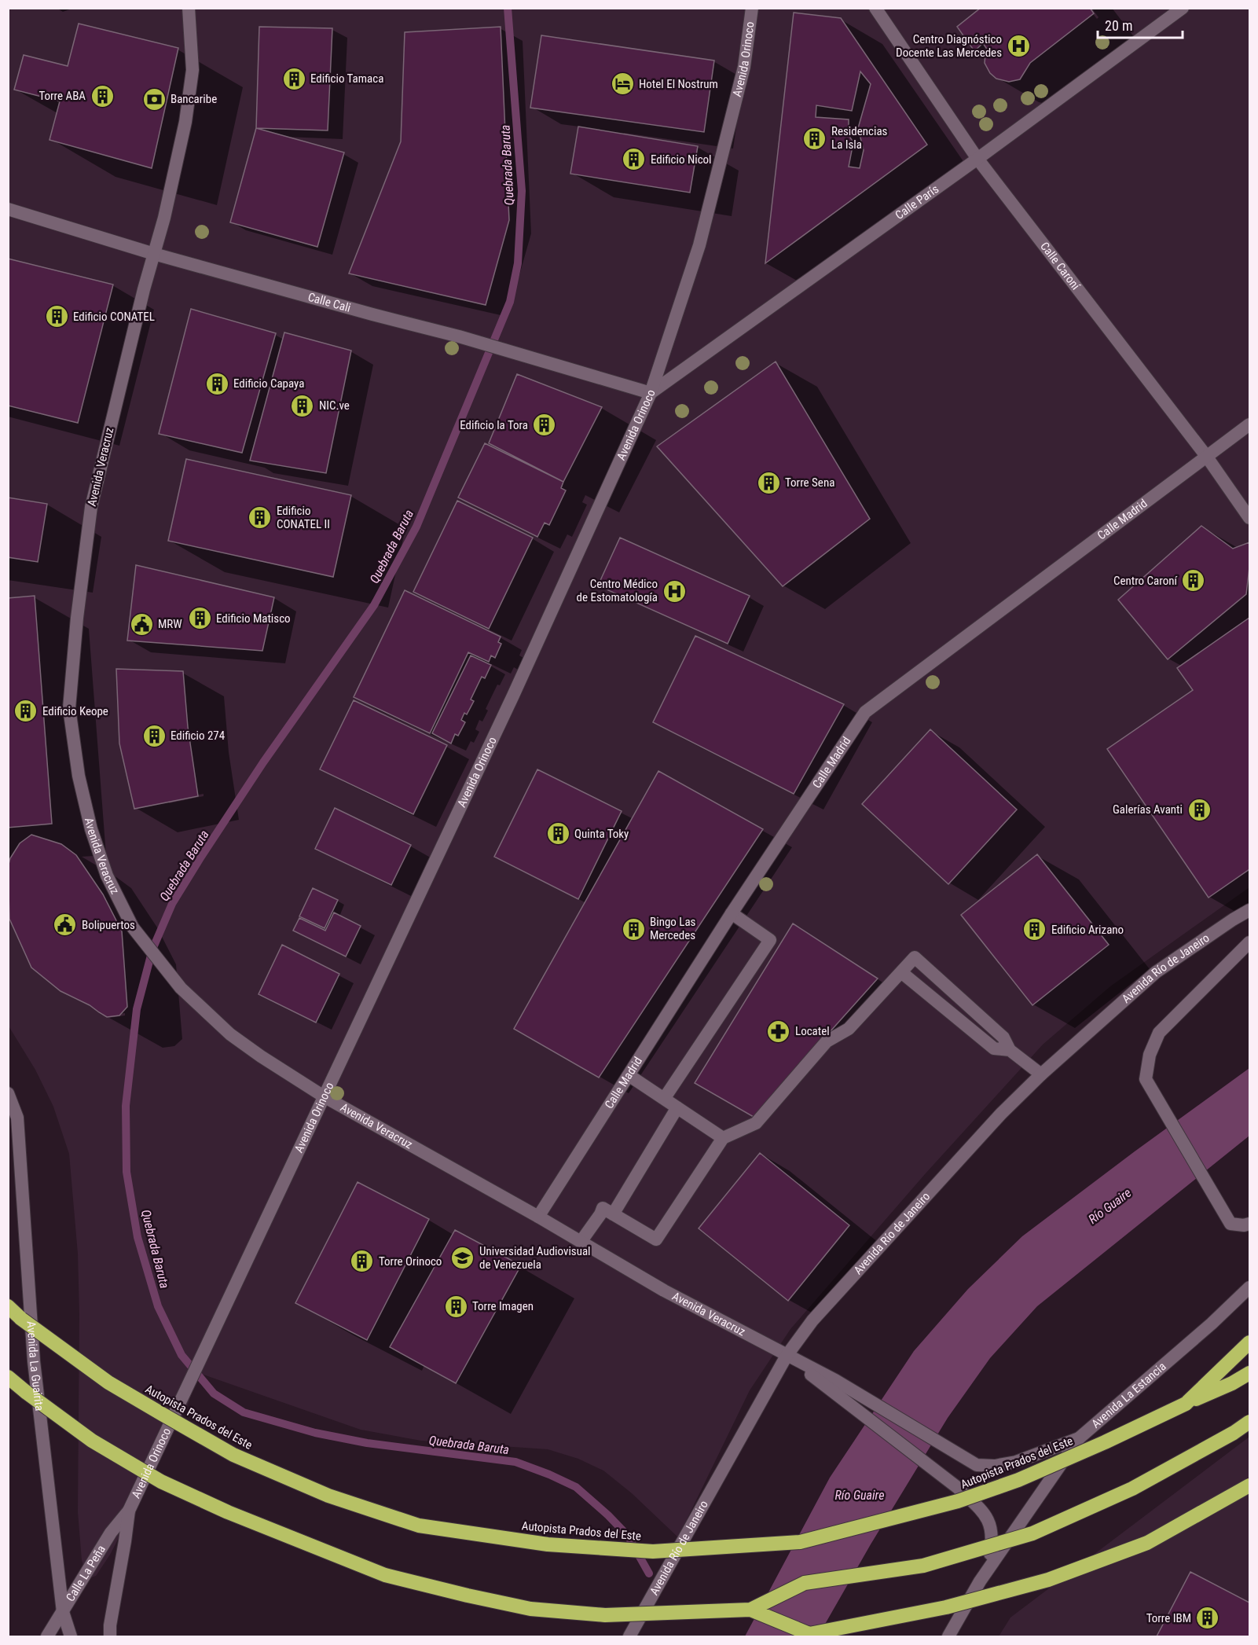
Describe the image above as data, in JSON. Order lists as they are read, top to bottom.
{
  "streets": {
    "highway": ["Autopista Prados del Este"],
    "street": [
      "Avenida Orinoco",
      "Calle París",
      "Calle Caroní",
      "Calle Cali",
      "Avenida Veracruz",
      "Calle Madrid",
      "Avenida Río de Janeiro",
      "Avenida La Guairita",
      "Avenida La Estancia",
      "Calle La Peña"
    ]
  },
  "crossings": [
    ["Avenida Orinoco", "Calle París"],
    ["Avenida Orinoco", "Calle Cali"],
    ["Avenida Orinoco", "Avenida Veracruz"],
    ["Avenida Orinoco", "Calle La Peña"],
    ["Calle París", "Calle Caroní"],
    ["Calle París", "Calle Cali"],
    ["Calle Caroní", "Calle Madrid"],
    ["Calle Cali", "Avenida Veracruz"],
    ["Avenida Veracruz", "Calle Madrid"],
    ["Avenida Veracruz", "Avenida Río de Janeiro"],
    ["Avenida La Guairita", "Calle La Peña"]
  ],
  "water": ["Quebrada Baruta", "Río Guaire"],
  "places": {
    "hospital": ["Centro Diagnóstico Docente Las Mercedes", "Centro Médico de Estomatología"],
    "building": [
      "Edificio Tamaca",
      "Torre ABA",
      "Residencias La Isla",
      "Edificio Nicol",
      "Edificio CONATEL",
      "Edificio Capaya",
      "NIC.ve",
      "Edificio la Tora",
      "Torre Sena",
      "Edificio CONATEL II",
      "Centro Caroní",
      "Edificio Matisco",
      "Edificio Keope",
      "Edificio 274",
      "Galerías Avanti",
      "Quinta Toky",
      "Bingo Las Mercedes",
      "Edificio Arizano",
      "Torre Orinoco",
      "Torre Imagen",
      "Torre IBM"
    ],
    "hotel": ["Hotel El Nostrum"],
    "bank": ["Bancaribe"],
    "public building": ["MRW", "Bolipuertos"],
    "pharmacy": ["Locatel"],
    "school or university": ["Universidad Audiovisual de Venezuela"]
  },
  "scale_bar": "20 m"
}
